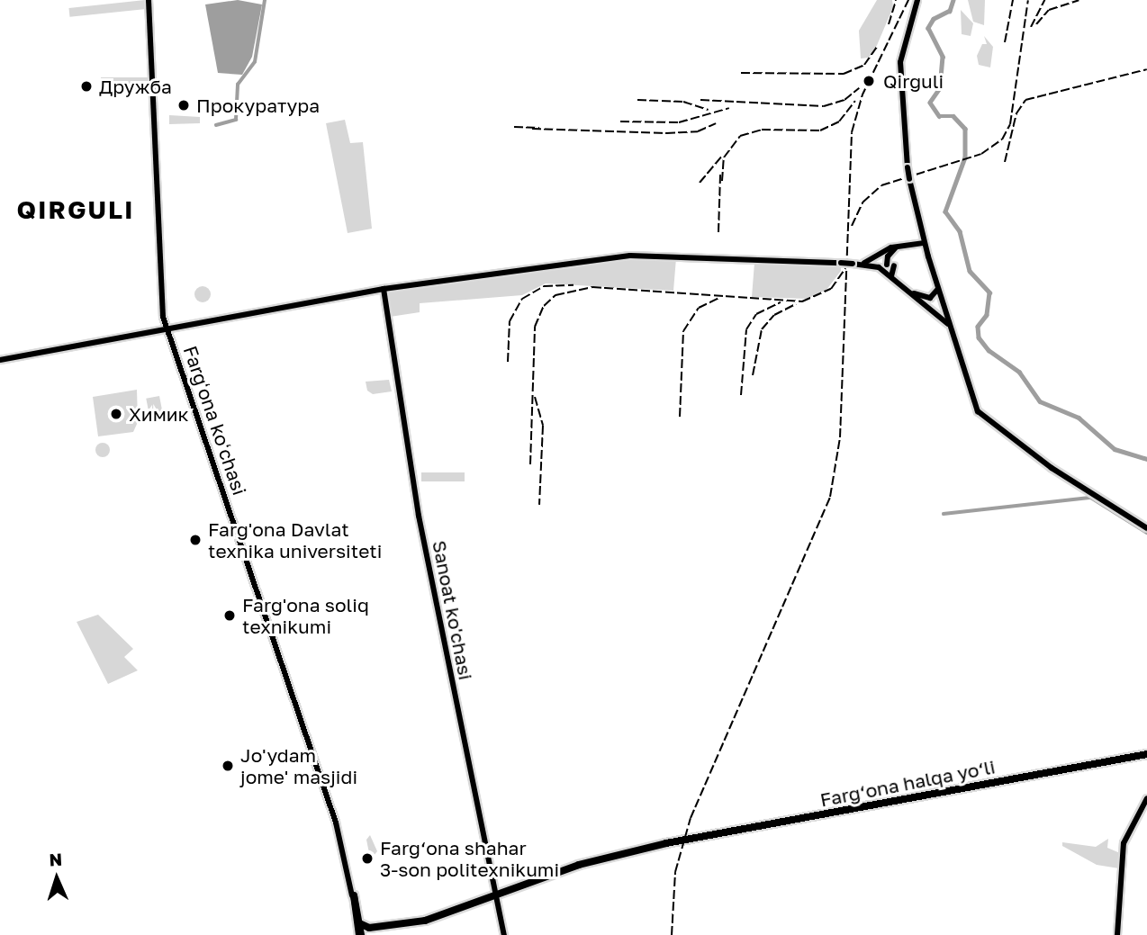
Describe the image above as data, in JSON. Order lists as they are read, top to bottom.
{
  "streets": {
    "highway": ["Fargʻona koʻchasi", "Farg‘ona halqa yo‘li"],
    "main road": ["Sanoat ko'chasi"]
  },
  "crossings": [
    ["Sanoat ko'chasi", "Farg‘ona halqa yo‘li"]
  ],
  "districts": ["QIRGULI"],
  "places": [
    "Qirguli",
    "Дружба",
    "Прокуратура",
    "Химик",
    "Farg'ona Davlat texnika universiteti",
    "Farg'ona soliq texnikumi",
    "Jo'ydam jome' masjidi",
    "Farg‘ona shahar 3-son politexnikumi"
  ],
  "north": "top"
}
